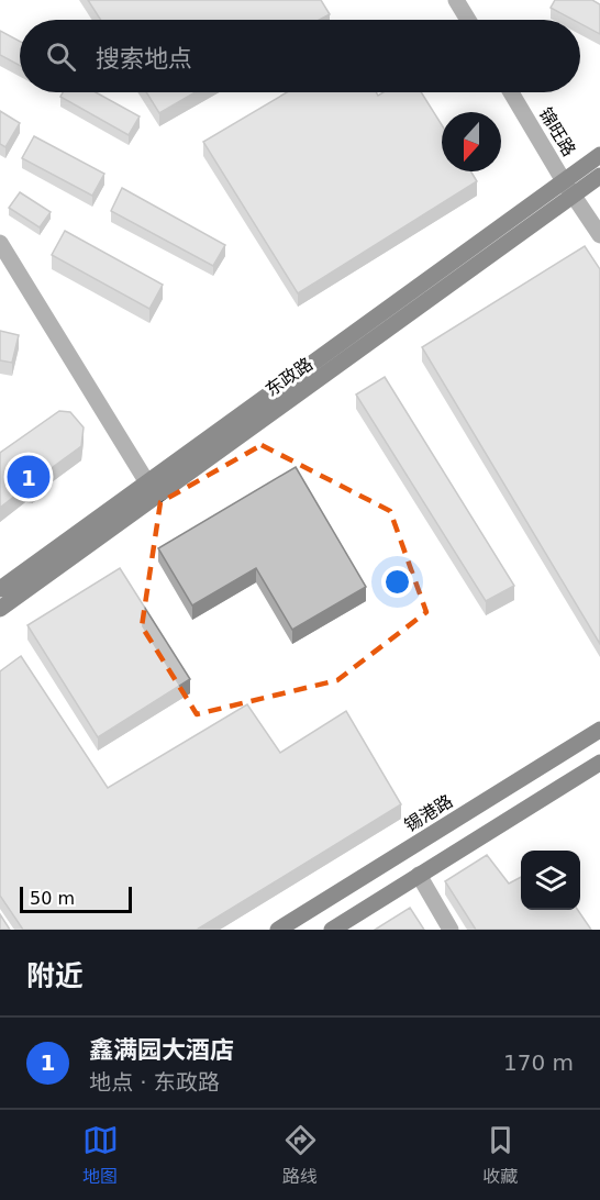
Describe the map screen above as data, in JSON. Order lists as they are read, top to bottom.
{
  "streets": {
    "main road": ["东政路", "锡港路"],
    "street": ["锦旺路"]
  },
  "crossings": [
    ["锦旺路", "东政路"]
  ],
  "scale_bar": "50 m",
  "north": "bottom",
  "page": {
    "search": "搜索地点",
    "pins": "1",
    "scale": "50 m",
    "heading": "附近",
    "list": [
      {
        "mark": "1",
        "name": "鑫满园大酒店",
        "note": "地点 · 东政路",
        "value": "170 m"
      }
    ],
    "nav": ["地图", "路线", "收藏"]
  }
}
